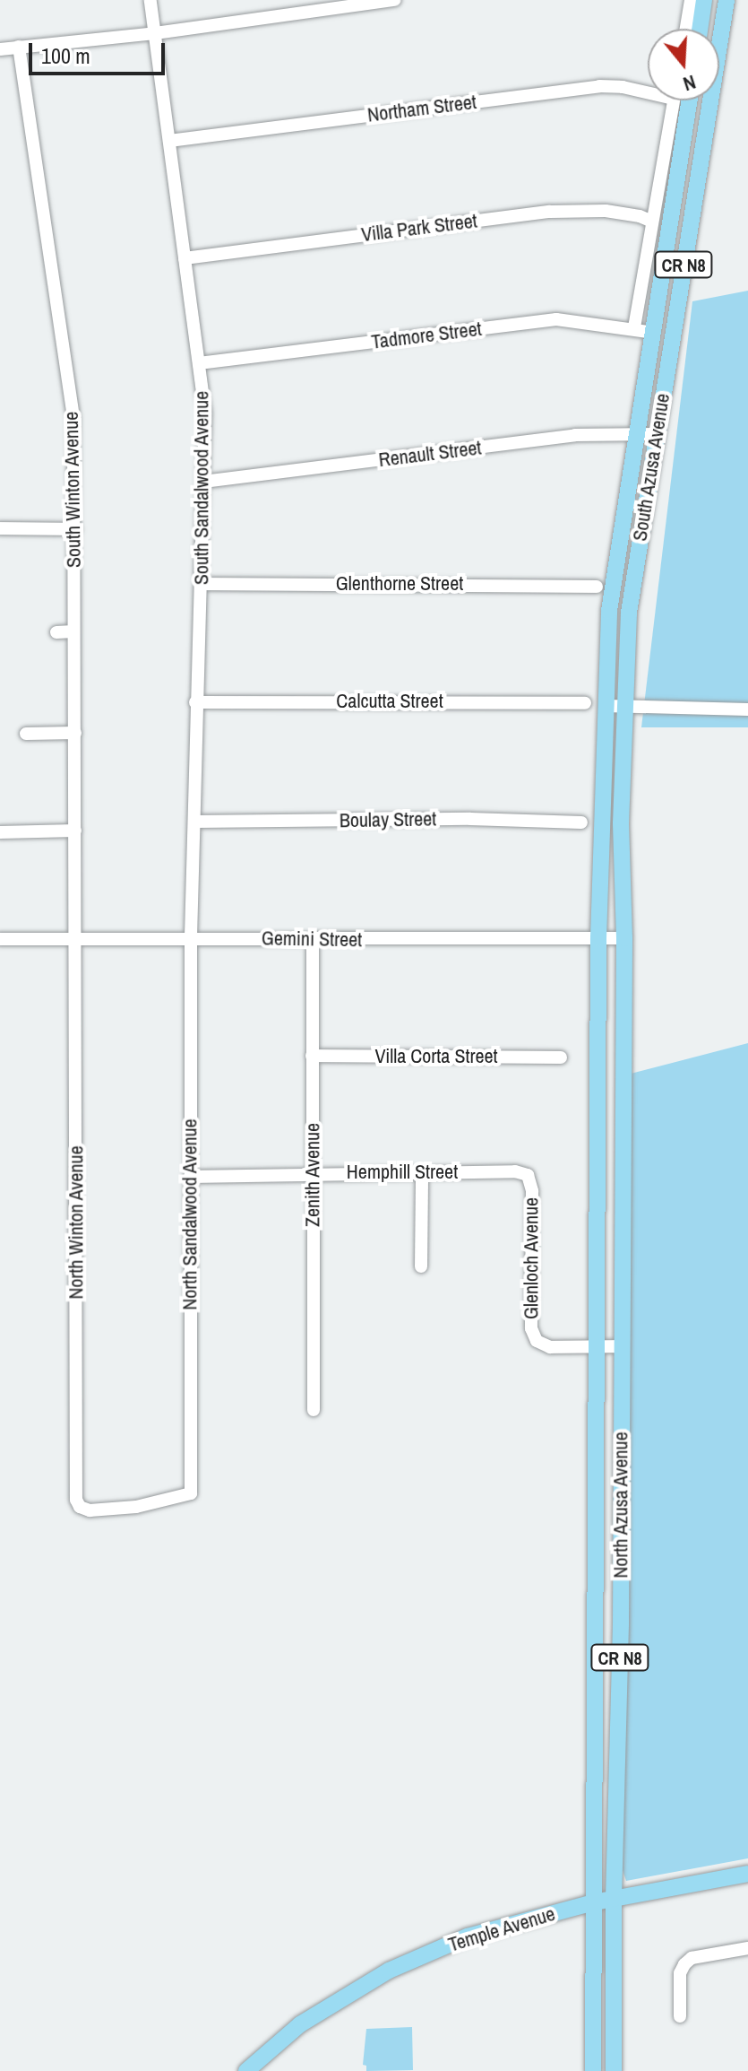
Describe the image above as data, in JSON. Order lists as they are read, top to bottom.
{
  "streets": {
    "main road": [
      "CR N8",
      "South Azusa Avenue",
      "North Azusa Avenue",
      "Temple Avenue"
    ],
    "street": [
      "Northam Street",
      "Villa Park Street",
      "Tadmore Street",
      "Renault Street",
      "South Sandalwood Avenue",
      "South Winton Avenue",
      "Glenthorne Street",
      "Calcutta Street",
      "Boulay Street",
      "Gemini Street",
      "Villa Corta Street",
      "Hemphill Street",
      "Zenith Avenue",
      "North Sandalwood Avenue",
      "North Winton Avenue",
      "Glenloch Avenue"
    ]
  },
  "crossings": [
    ["Northam Street", "South Sandalwood Avenue"],
    ["Villa Park Street", "South Sandalwood Avenue"],
    ["Tadmore Street", "South Azusa Avenue"],
    ["Tadmore Street", "South Sandalwood Avenue"],
    ["Renault Street", "South Azusa Avenue"],
    ["Renault Street", "South Sandalwood Avenue"],
    ["South Azusa Avenue", "Gemini Street"],
    ["South Azusa Avenue", "North Azusa Avenue"],
    ["South Sandalwood Avenue", "Glenthorne Street"],
    ["South Sandalwood Avenue", "Calcutta Street"],
    ["South Sandalwood Avenue", "Boulay Street"],
    ["South Sandalwood Avenue", "Gemini Street"],
    ["South Sandalwood Avenue", "North Sandalwood Avenue"],
    ["South Winton Avenue", "Gemini Street"],
    ["South Winton Avenue", "North Winton Avenue"],
    ["Gemini Street", "Zenith Avenue"],
    ["Gemini Street", "North Sandalwood Avenue"],
    ["Gemini Street", "North Winton Avenue"],
    ["Gemini Street", "North Azusa Avenue"],
    ["Villa Corta Street", "Zenith Avenue"],
    ["Hemphill Street", "Zenith Avenue"],
    ["Hemphill Street", "North Sandalwood Avenue"],
    ["Hemphill Street", "Glenloch Avenue"],
    ["North Sandalwood Avenue", "North Winton Avenue"],
    ["Glenloch Avenue", "North Azusa Avenue"],
    ["North Azusa Avenue", "Temple Avenue"]
  ],
  "scale_bar": "100 m",
  "north": "bottom"
}
